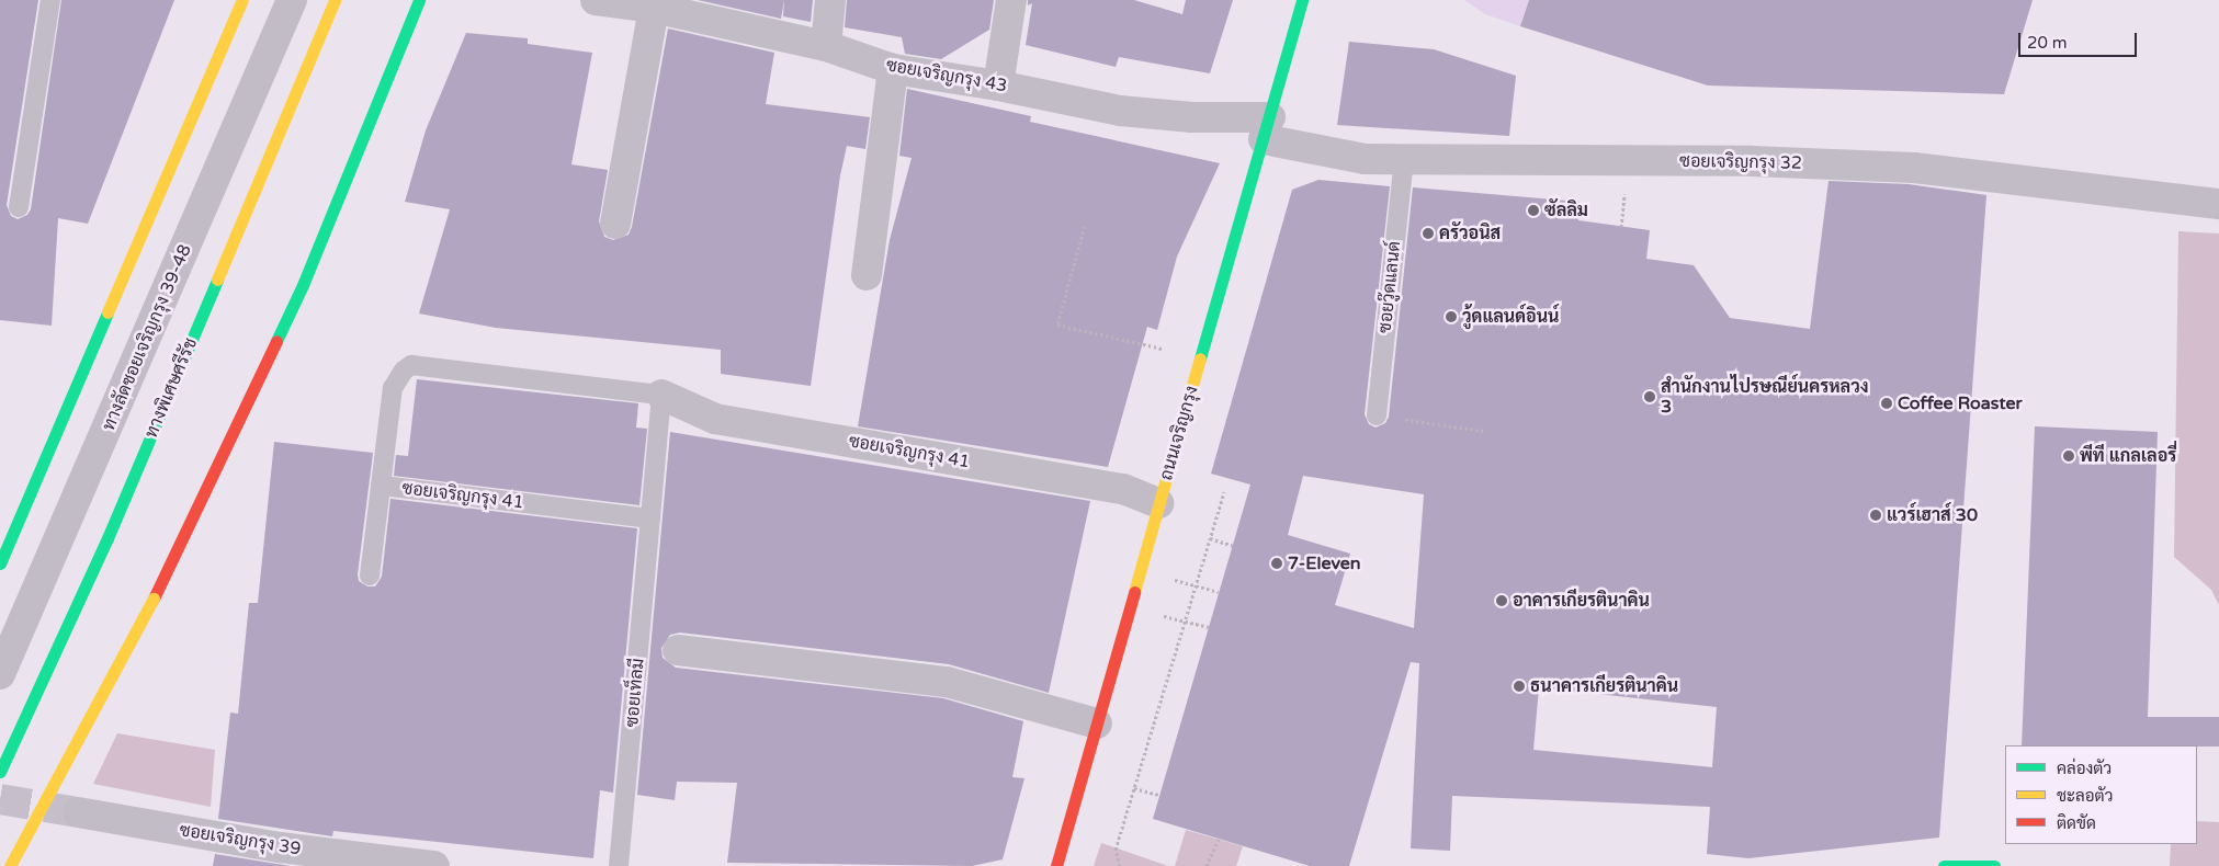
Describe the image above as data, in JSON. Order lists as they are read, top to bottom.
{
  "streets": {
    "main road": ["ทางพิเศษศรีรัช", "ถนนเจริญกรุง"],
    "street": [
      "ซอยเจริญกรุง 43",
      "ซอยเจริญกรุง 32",
      "ทางลัดซอยเจริญกรุง 39-48",
      "ซอยเจริญกรุง 41",
      "ซอยเจริญกรุง 39"
    ],
    "lane": ["ซอยวู๊ดแลนด์", "ซอยเท็ลมี"]
  },
  "crossings": [
    ["ซอยเจริญกรุง 43", "ซอยเจริญกรุง 32"],
    ["ซอยเจริญกรุง 43", "ถนนเจริญกรุง"],
    ["ซอยเจริญกรุง 32", "ซอยวู๊ดแลนด์"],
    ["ซอยเจริญกรุง 32", "ถนนเจริญกรุง"],
    ["ถนนเจริญกรุง", "ซอยเจริญกรุง 41"],
    ["ซอยเจริญกรุง 41", "ซอยเท็ลมี"]
  ],
  "places": [
    "ซัลลิม",
    "ครัวอนิส",
    "วู้ดแลนด์อินน์",
    "สำนักงานไปรษณีย์นครหลวง 3",
    "Coffee Roaster",
    "พีที แกลเลอรี่",
    "แวร์เฮาส์ 30",
    "7-Eleven",
    "อาคารเกียรตินาคิน",
    "ธนาคารเกียรตินาคิน"
  ],
  "legend": ["คล่องตัว", "ชะลอตัว", "ติดขัด"],
  "scale_bar": "20 m"
}
